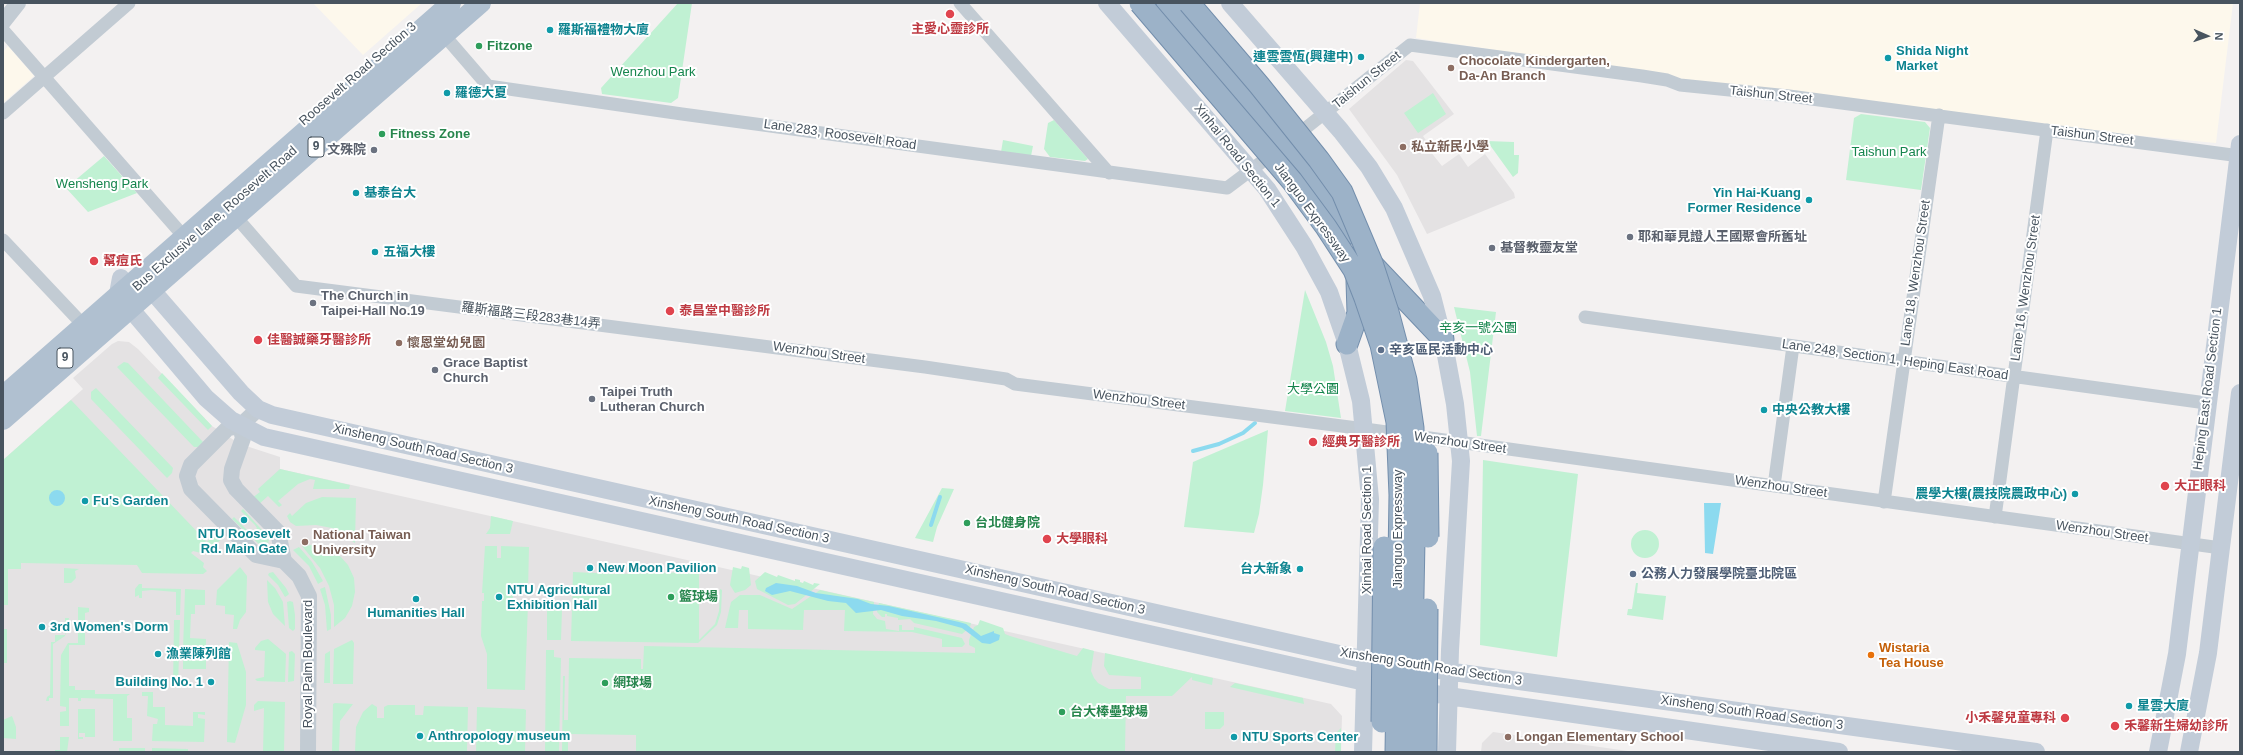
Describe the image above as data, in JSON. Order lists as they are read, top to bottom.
{
  "streets": {
    "highway": ["Jianguo Expressway"],
    "main road": [
      "Roosevelt Road Section 3",
      "9",
      "Xinhai Road Section 1",
      "Bus Exclusive Lane, Roosevelt Road",
      "Heping East Road Section 1",
      "Xinsheng South Road Section 3"
    ],
    "street": [
      "Taishun Street",
      "Lane 283, Roosevelt Road",
      "Lane 18, Wenzhou Street",
      "Lane 16, Wenzhou Street",
      "羅斯福路三段283巷14弄",
      "Wenzhou Street",
      "Lane 248, Section 1, Heping East Road",
      "Royal Palm Boulevard"
    ]
  },
  "crossings": [
    ["Roosevelt Road Section 3", "Lane 283, Roosevelt Road"],
    ["Roosevelt Road Section 3", "9"],
    ["Roosevelt Road Section 3", "Bus Exclusive Lane, Roosevelt Road"],
    ["Roosevelt Road Section 3", "羅斯福路三段283巷14弄"],
    ["Roosevelt Road Section 3", "Xinsheng South Road Section 3"],
    ["Taishun Street", "Lane 283, Roosevelt Road"],
    ["Taishun Street", "Lane 18, Wenzhou Street"],
    ["Taishun Street", "Lane 16, Wenzhou Street"],
    ["Taishun Street", "Heping East Road Section 1"],
    ["Lane 283, Roosevelt Road", "Xinhai Road Section 1"],
    ["9", "Bus Exclusive Lane, Roosevelt Road"],
    ["Xinhai Road Section 1", "Wenzhou Street"],
    ["Xinhai Road Section 1", "Xinsheng South Road Section 3"],
    ["Bus Exclusive Lane, Roosevelt Road", "Xinsheng South Road Section 3"],
    ["Lane 18, Wenzhou Street", "Wenzhou Street"],
    ["Lane 18, Wenzhou Street", "Lane 248, Section 1, Heping East Road"],
    ["Lane 16, Wenzhou Street", "Wenzhou Street"],
    ["Lane 16, Wenzhou Street", "Lane 248, Section 1, Heping East Road"],
    ["羅斯福路三段283巷14弄", "Wenzhou Street"],
    ["Wenzhou Street", "Heping East Road Section 1"],
    ["Lane 248, Section 1, Heping East Road", "Heping East Road Section 1"]
  ],
  "parks": [
    "Wenzhou Park",
    "Taishun Park",
    "Wensheng Park",
    "辛亥一號公園",
    "大學公園"
  ],
  "places": [
    "主愛心靈診所",
    "羅斯福禮物大廈",
    "Fitzone",
    "連雲雲恆(興建中)",
    "Shida Night Market",
    "Chocolate Kindergarten, Da-An Branch",
    "羅德大夏",
    "Fitness Zone",
    "私立新民小學",
    "文殊院",
    "基泰台大",
    "Yin Hai-Kuang Former Residence",
    "耶和華見證人王國聚會所舊址",
    "基督教靈友堂",
    "五福大樓",
    "幫痘氏",
    "The Church in Taipei-Hall No.19",
    "泰昌堂中醫診所",
    "佳醫誠藥牙醫診所",
    "懷恩堂幼兒園",
    "辛亥區民活動中心",
    "Grace Baptist Church",
    "Taipei Truth Lutheran Church",
    "中央公教大樓",
    "經典牙醫診所",
    "大正眼科",
    "農學大樓(農技院農政中心)",
    "Fu's Garden",
    "NTU Roosevelt Rd. Main Gate",
    "台北健身院",
    "大學眼科",
    "National Taiwan University",
    "New Moon Pavilion",
    "台大新象",
    "公務人力發展學院臺北院區",
    "NTU Agricultural Exhibition Hall",
    "籃球場",
    "Humanities Hall",
    "3rd Women's Dorm",
    "漁業陳列館",
    "Wistaria Tea House",
    "Building No. 1",
    "網球場",
    "星雲大廈",
    "台大棒壘球場",
    "小禾馨兒童專科",
    "禾馨新生婦幼診所",
    "Anthropology museum",
    "NTU Sports Center",
    "Longan Elementary School"
  ],
  "north": "right"
}
